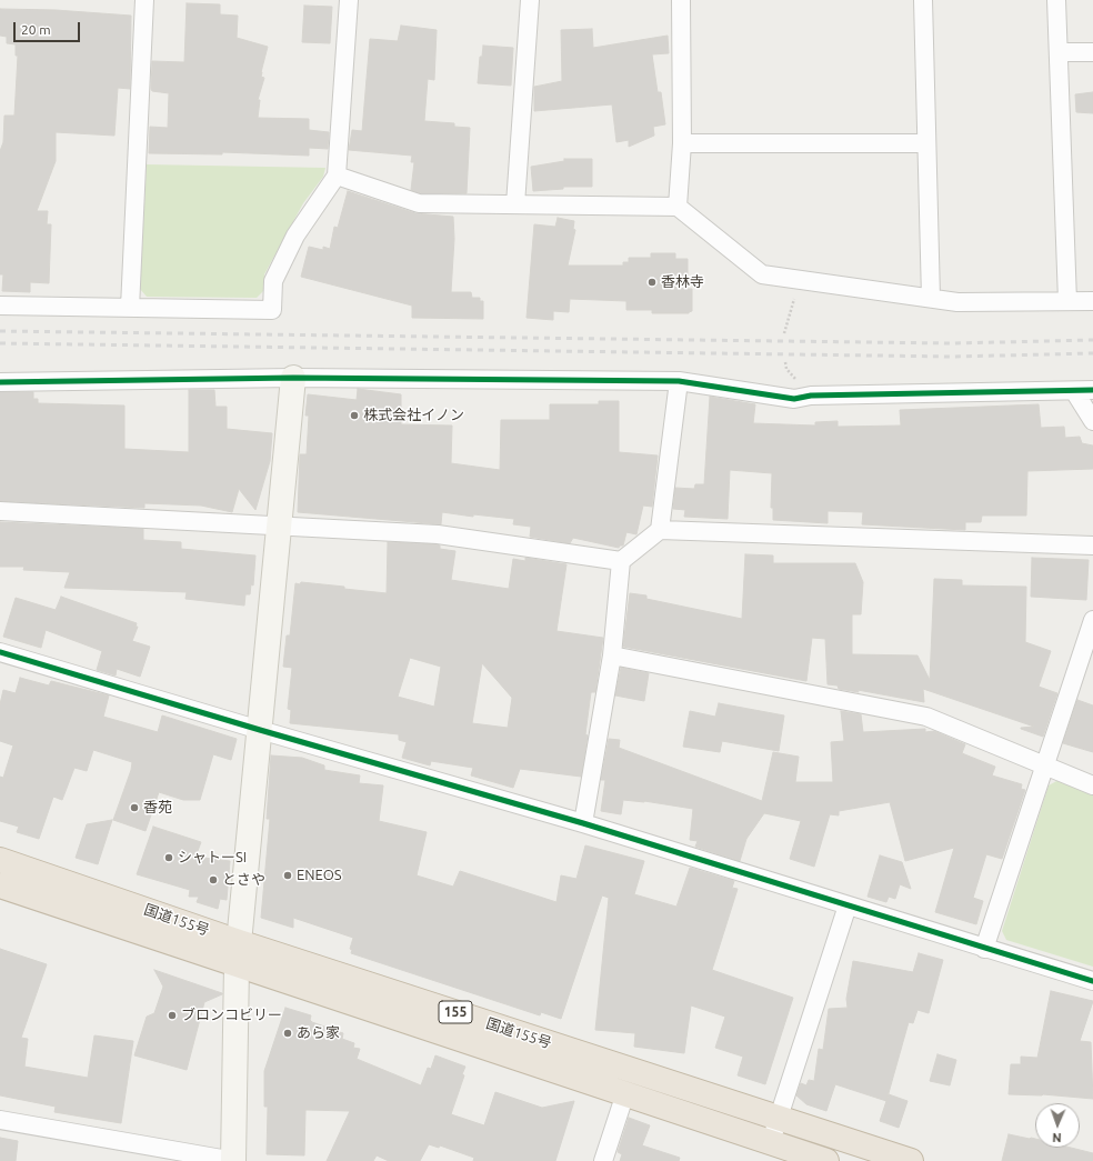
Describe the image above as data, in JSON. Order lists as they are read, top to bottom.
{
  "streets": {
    "highway": ["国道155号", "155"]
  },
  "places": [
    "香林寺",
    "株式会社イノン",
    "香苑",
    "シャトーSI",
    "ENEOS",
    "とさや",
    "ブロンコビリー",
    "あら家"
  ],
  "scale_bar": "20 m",
  "north": "bottom"
}
